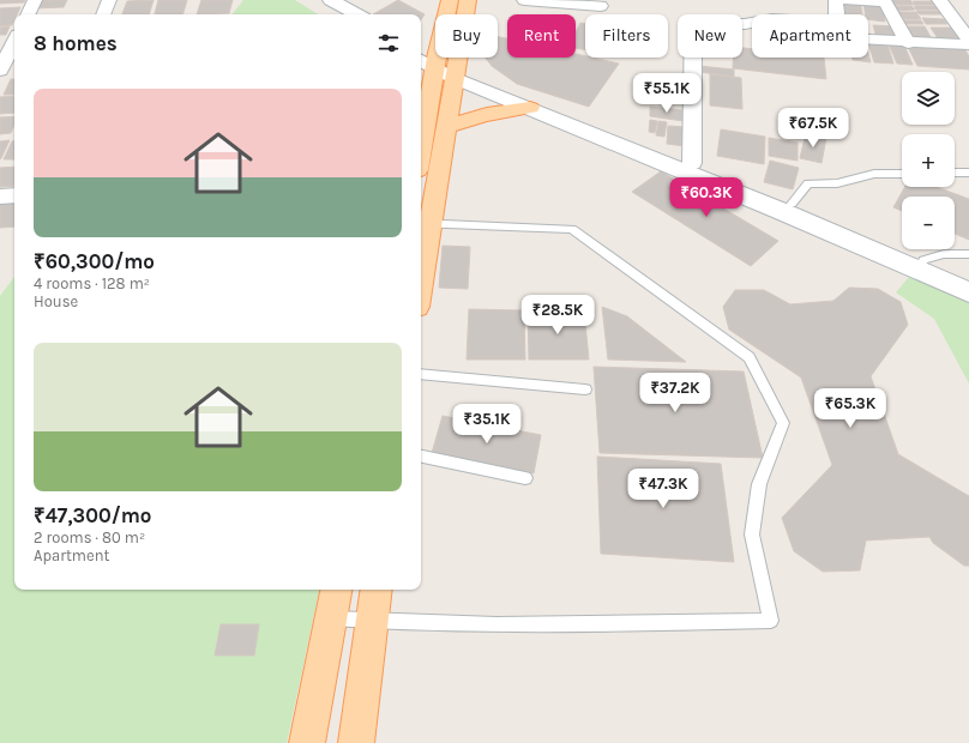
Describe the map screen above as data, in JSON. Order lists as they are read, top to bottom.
{
  "page": {
    "chip": [
      "Buy",
      "Rent",
      "Filters",
      "New",
      "Apartment"
    ],
    "heading": "8 homes",
    "map_buttons": ["+", "−"],
    "list": [
      {
        "name": "₹60,300/mo",
        "note": "4 rooms · 128 m² · House"
      },
      {
        "name": "₹47,300/mo",
        "note": "2 rooms · 80 m² · Apartment"
      }
    ],
    "price": [
      "₹55.1K",
      "₹67.5K",
      "₹60.3K",
      "₹28.5K",
      "₹37.2K",
      "₹65.3K",
      "₹35.1K",
      "₹47.3K"
    ]
  }
}
